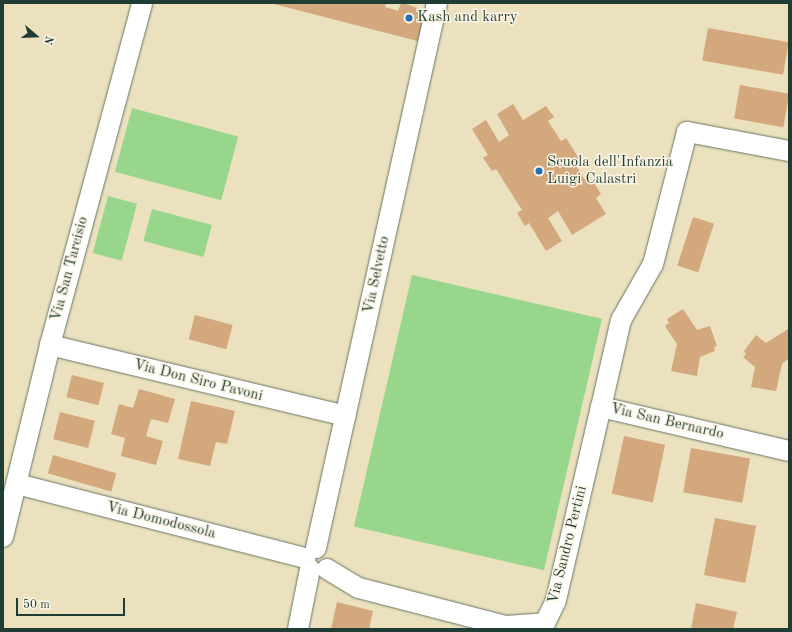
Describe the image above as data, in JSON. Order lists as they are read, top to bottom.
{
  "streets": {
    "street": [
      "Via San Tarcisio",
      "Via Selvetto",
      "Via Don Siro Pavoni",
      "Via San Bernardo",
      "Via Domodossola",
      "Via Sandro Pertini"
    ]
  },
  "crossings": [
    ["Via San Tarcisio", "Via Don Siro Pavoni"],
    ["Via San Tarcisio", "Via Domodossola"],
    ["Via Selvetto", "Via Don Siro Pavoni"],
    ["Via Selvetto", "Via Domodossola"],
    ["Via Selvetto", "Via Sandro Pertini"],
    ["Via San Bernardo", "Via Sandro Pertini"],
    ["Via Domodossola", "Via Sandro Pertini"]
  ],
  "places": ["Kash and karry", "Scuola dell'Infanzia Luigi Calastri"],
  "scale_bar": "50 m",
  "north": "right"
}
